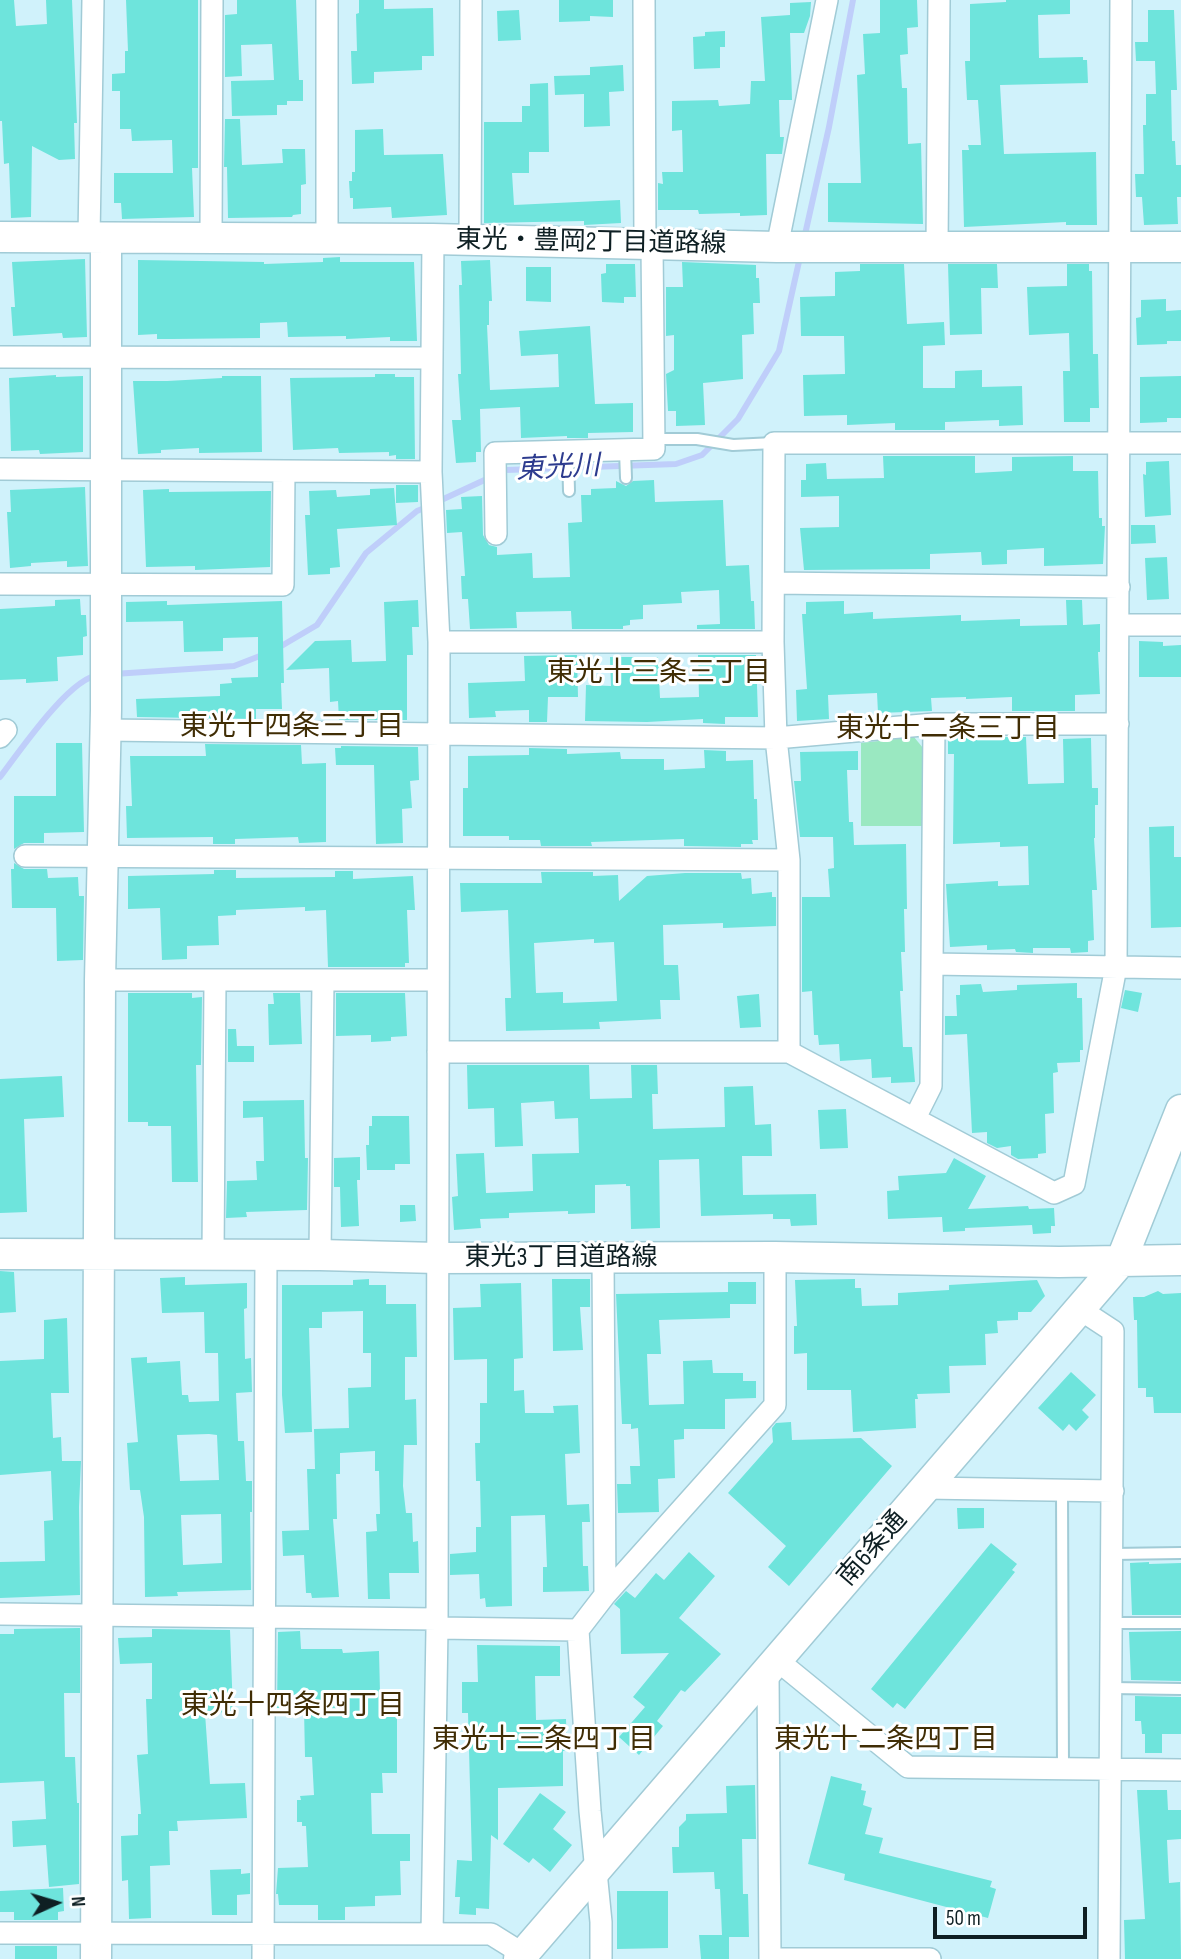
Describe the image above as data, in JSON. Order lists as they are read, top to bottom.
{
  "streets": {
    "street": ["東光・豊岡2丁目道路線", "東光3丁目道路線", "南6条通"]
  },
  "crossings": [
    ["東光3丁目道路線", "南6条通"]
  ],
  "districts": [
    "東光十三条三丁目",
    "東光十四条三丁目",
    "東光十二条三丁目",
    "東光十四条四丁目",
    "東光十三条四丁目",
    "東光十二条四丁目"
  ],
  "water": ["東光川"],
  "scale_bar": "50 m",
  "north": "right"
}
